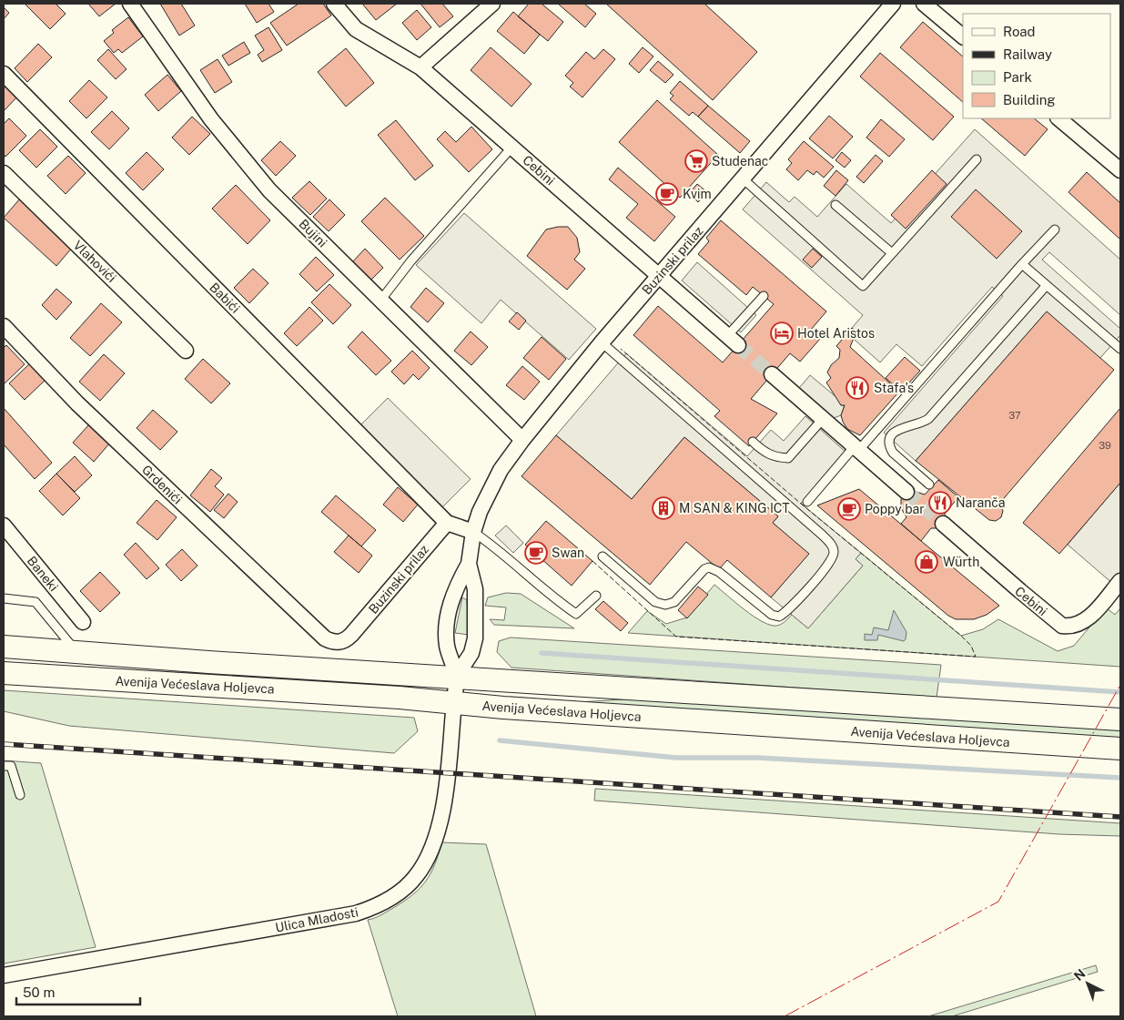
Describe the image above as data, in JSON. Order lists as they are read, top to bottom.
{
  "streets": {
    "main road": ["Avenija Većeslava Holjevca"],
    "street": [
      "Cebini",
      "Bujini",
      "Buzinski prilaz",
      "Vlahovići",
      "Babići",
      "Grdenići",
      "Baneki",
      "Ulica Mladosti"
    ]
  },
  "crossings": [
    ["Cebini", "Buzinski prilaz"],
    ["Bujini", "Buzinski prilaz"],
    ["Buzinski prilaz", "Babići"],
    ["Buzinski prilaz", "Grdenići"],
    ["Buzinski prilaz", "Avenija Većeslava Holjevca"],
    ["Buzinski prilaz", "Ulica Mladosti"],
    ["Avenija Većeslava Holjevca", "Ulica Mladosti"]
  ],
  "places": {
    "supermarket": ["Studenac"],
    "cafe": ["Kvim", "Poppy bar", "Swan"],
    "hotel": ["Hotel Aristos"],
    "restaurant": ["Stafa's", "Naranča"],
    "building": ["M SAN & KING ICT"],
    "shop": ["Würth"]
  },
  "house_numbers": ["37", "39"],
  "legend": [
    "Road",
    "Railway",
    "Park",
    "Building"
  ],
  "scale_bar": "50 m",
  "north": "top left"
}
